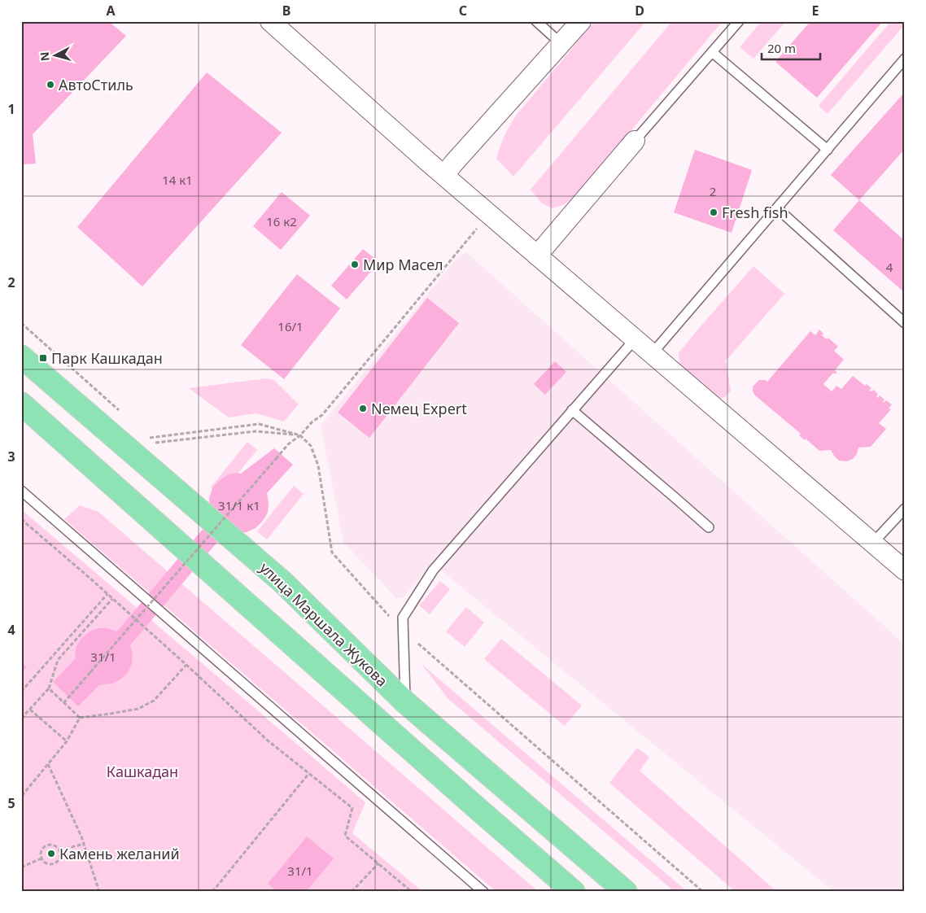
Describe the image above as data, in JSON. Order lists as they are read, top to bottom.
{
  "streets": {
    "main road": ["улица Маршала Жукова"]
  },
  "parks": ["Кашкадан"],
  "places": {
    "other": [
      "АвтоСтиль",
      "Fresh fish",
      "Мир Масел",
      "Nемец Expert",
      "Камень желаний"
    ],
    "transit": ["Парк Кашкадан"]
  },
  "house_numbers": [
    "14 к1",
    "2",
    "16 к2",
    "4",
    "16/1",
    "31/1 к1",
    "31/1",
    "31/1"
  ],
  "scale_bar": "20 m",
  "north": "left",
  "grid": {
    "columns": [
      "A",
      "B",
      "C",
      "D",
      "E"
    ],
    "rows": [
      "1",
      "2",
      "3",
      "4",
      "5"
    ]
  }
}
